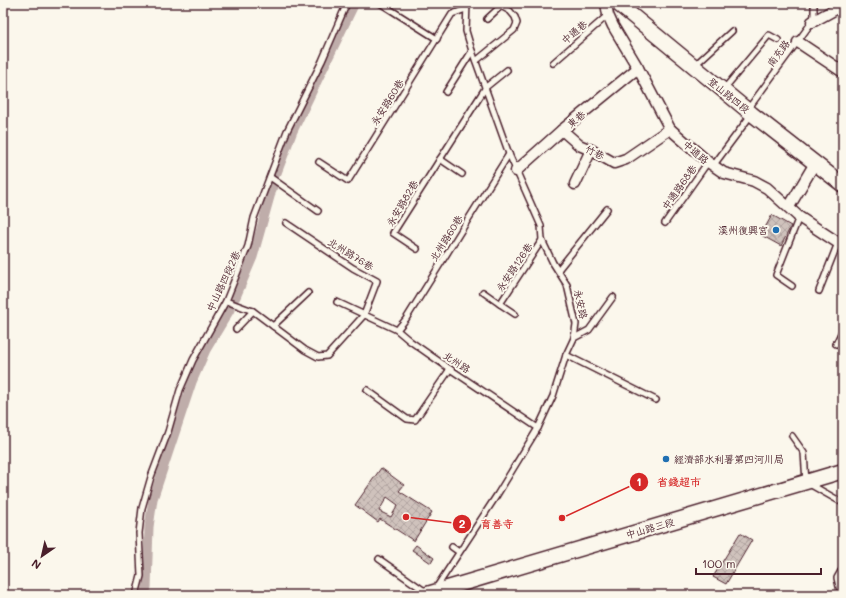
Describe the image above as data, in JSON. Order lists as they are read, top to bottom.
{
  "streets": {
    "street": [
      "登山路四段",
      "東巷",
      "竹巷",
      "中通路",
      "中山路三段"
    ],
    "lane": [
      "中通巷",
      "南充路",
      "永安路60巷",
      "中通路68巷",
      "永安路82巷",
      "北州路60巷",
      "北州路76巷",
      "永安路126巷",
      "中山路四段2巷",
      "永安路",
      "北州路"
    ]
  },
  "crossings": [
    ["中通巷", "中通路"],
    ["南充路", "登山路四段"],
    ["南充路", "中通路"],
    ["南充路", "中通路68巷"],
    ["永安路60巷", "永安路"],
    ["東巷", "竹巷"],
    ["東巷", "中通路"],
    ["東巷", "永安路"],
    ["竹巷", "中通路"],
    ["中通路", "中通路68巷"],
    ["永安路82巷", "永安路"],
    ["北州路60巷", "永安路"],
    ["北州路60巷", "北州路"],
    ["北州路76巷", "北州路"],
    ["永安路126巷", "永安路"],
    ["永安路", "北州路"],
    ["永安路", "中山路三段"]
  ],
  "places": [
    "溪州復興宮",
    "經濟部水利署第四河川局",
    "育善寺",
    "省錢超市"
  ],
  "scale_bar": "100 m",
  "north": "bottom left"
}
